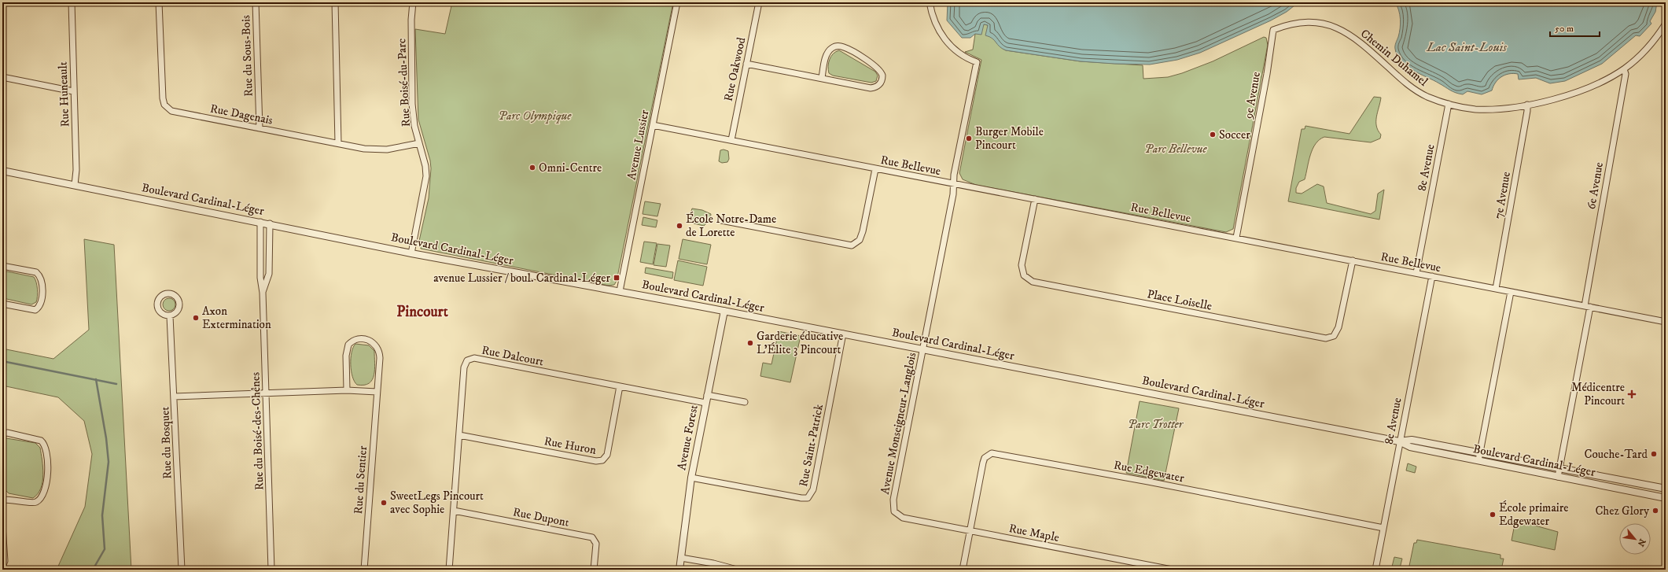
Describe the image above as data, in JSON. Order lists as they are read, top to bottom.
{
  "streets": {
    "street": [
      "Rue du Sous-Bois",
      "Chemin Duhamel",
      "Rue Oakwood",
      "Rue Boisé-du-Parc",
      "Rue Huneault",
      "9e Avenue",
      "Rue Dagenais",
      "Avenue Lussier",
      "Rue Bellevue",
      "8e Avenue",
      "6e Avenue",
      "7e Avenue",
      "Boulevard Cardinal-Léger",
      "Place Loiselle",
      "Rue Dalcourt",
      "Avenue Monseigneur-Langlois",
      "Rue du Boisé-des-Chênes",
      "Avenue Forest",
      "Rue du Bosquet",
      "Rue Huron",
      "Rue Saint-Patrick",
      "Rue Edgewater",
      "Rue du Sentier",
      "Rue Dupont",
      "Rue Maple"
    ]
  },
  "crossings": [
    ["Rue du Sous-Bois", "Rue Dagenais"],
    ["Chemin Duhamel", "9e Avenue"],
    ["Chemin Duhamel", "8e Avenue"],
    ["Chemin Duhamel", "6e Avenue"],
    ["Chemin Duhamel", "7e Avenue"],
    ["Rue Oakwood", "Rue Bellevue"],
    ["Rue Boisé-du-Parc", "Rue Dagenais"],
    ["Rue Boisé-du-Parc", "Boulevard Cardinal-Léger"],
    ["Rue Huneault", "Boulevard Cardinal-Léger"],
    ["9e Avenue", "Rue Bellevue"],
    ["Avenue Lussier", "Rue Bellevue"],
    ["Avenue Lussier", "Boulevard Cardinal-Léger"],
    ["Rue Bellevue", "8e Avenue"],
    ["Rue Bellevue", "6e Avenue"],
    ["Rue Bellevue", "7e Avenue"],
    ["Rue Bellevue", "Place Loiselle"],
    ["Rue Bellevue", "Avenue Monseigneur-Langlois"],
    ["8e Avenue", "Boulevard Cardinal-Léger"],
    ["8e Avenue", "Rue Edgewater"],
    ["6e Avenue", "Boulevard Cardinal-Léger"],
    ["Boulevard Cardinal-Léger", "Avenue Monseigneur-Langlois"],
    ["Boulevard Cardinal-Léger", "Rue du Boisé-des-Chênes"],
    ["Boulevard Cardinal-Léger", "Avenue Forest"],
    ["Boulevard Cardinal-Léger", "Rue Saint-Patrick"],
    ["Rue Dalcourt", "Avenue Forest"],
    ["Rue Dalcourt", "Rue Huron"],
    ["Rue Dalcourt", "Rue Dupont"],
    ["Avenue Monseigneur-Langlois", "Rue Maple"],
    ["Avenue Forest", "Rue Saint-Patrick"],
    ["Rue Edgewater", "Rue Maple"]
  ],
  "districts": ["Pincourt"],
  "water": ["Lac Saint-Louis"],
  "parks": ["Parc Olympique", "Parc Bellevue", "Parc Trotter"],
  "places": {
    "other": [
      "Soccer",
      "Burger Mobile Pincourt",
      "Omni-Centre",
      "École Notre-Dame de Lorette",
      "Axon Extermination",
      "Garderie éducative L'Élite 3 Pincourt",
      "Couche-Tard",
      "SweetLegs Pincourt avec Sophie",
      "Chez Glory",
      "École primaire Edgewater"
    ],
    "transit": ["avenue Lussier / boul. Cardinal-Léger"],
    "health": ["Médicentre Pincourt"]
  },
  "scale_bar": "50 m",
  "north": "bottom right"
}
